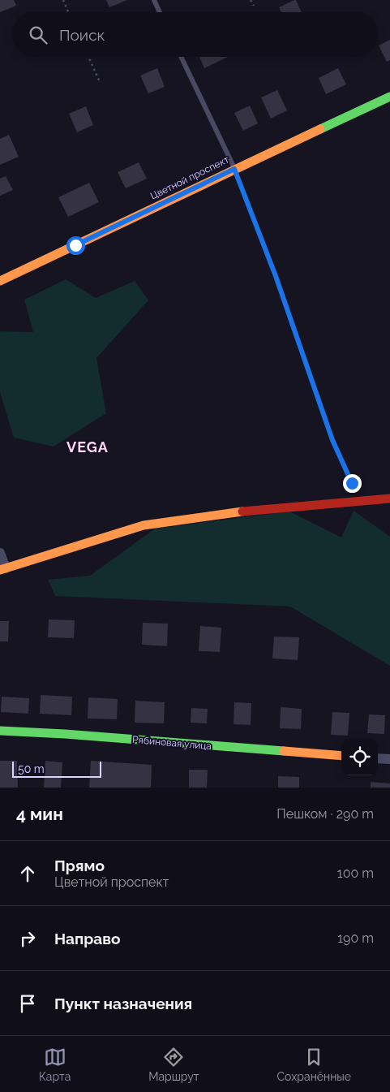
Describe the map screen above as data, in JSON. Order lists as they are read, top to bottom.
{
  "streets": {
    "street": ["Цветной проспект", "Рябиновая улица"]
  },
  "districts": ["VEGA"],
  "scale_bar": "50 m",
  "page": {
    "search": "Поиск",
    "scale": "50 m",
    "heading": ["4 мин", "Пешком · 290 m"],
    "list": [
      ["Прямо", "Цветной проспект", "100 m"],
      ["Направо", "190 m"],
      "Пункт назначения"
    ],
    "nav": ["Карта", "Маршрут", "Сохранённые"]
  }
}
